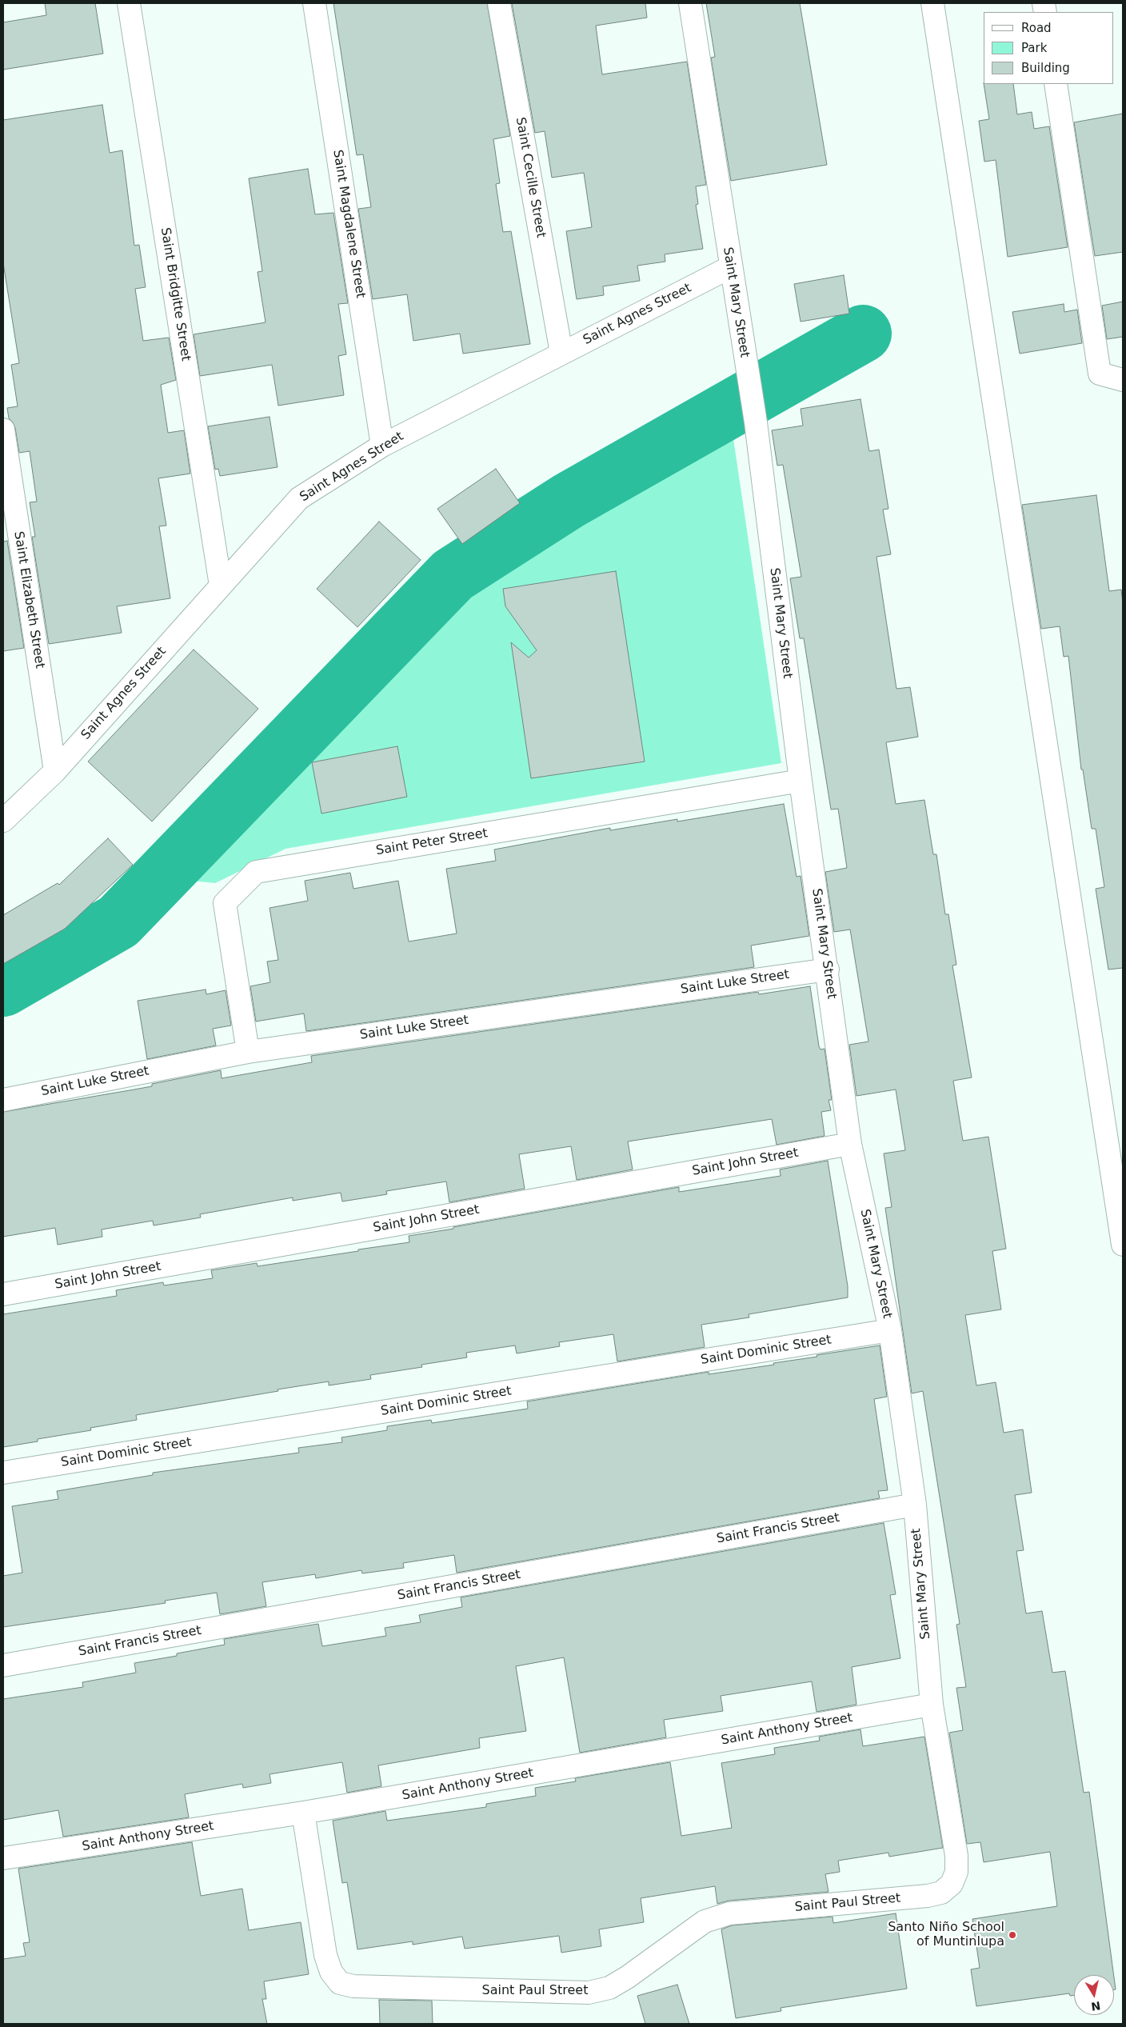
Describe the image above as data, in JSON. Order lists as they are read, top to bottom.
{
  "streets": {
    "street": [
      "Saint Cecille Street",
      "Saint Magdalene Street",
      "Saint Bridgitte Street",
      "Saint Mary Street",
      "Saint Agnes Street",
      "Saint Elizabeth Street",
      "Saint Peter Street",
      "Saint Luke Street",
      "Saint John Street",
      "Saint Dominic Street",
      "Saint Francis Street",
      "Saint Anthony Street",
      "Saint Paul Street"
    ]
  },
  "crossings": [
    ["Saint Cecille Street", "Saint Agnes Street"],
    ["Saint Magdalene Street", "Saint Agnes Street"],
    ["Saint Bridgitte Street", "Saint Agnes Street"],
    ["Saint Mary Street", "Saint Agnes Street"],
    ["Saint Mary Street", "Saint Peter Street"],
    ["Saint Mary Street", "Saint Luke Street"],
    ["Saint Mary Street", "Saint John Street"],
    ["Saint Mary Street", "Saint Dominic Street"],
    ["Saint Mary Street", "Saint Francis Street"],
    ["Saint Mary Street", "Saint Anthony Street"],
    ["Saint Mary Street", "Saint Paul Street"],
    ["Saint Agnes Street", "Saint Elizabeth Street"],
    ["Saint Peter Street", "Saint Luke Street"],
    ["Saint Anthony Street", "Saint Paul Street"]
  ],
  "places": ["Santo Niño School of Muntinlupa"],
  "legend": ["Road", "Park", "Building"],
  "north": "bottom"
}
